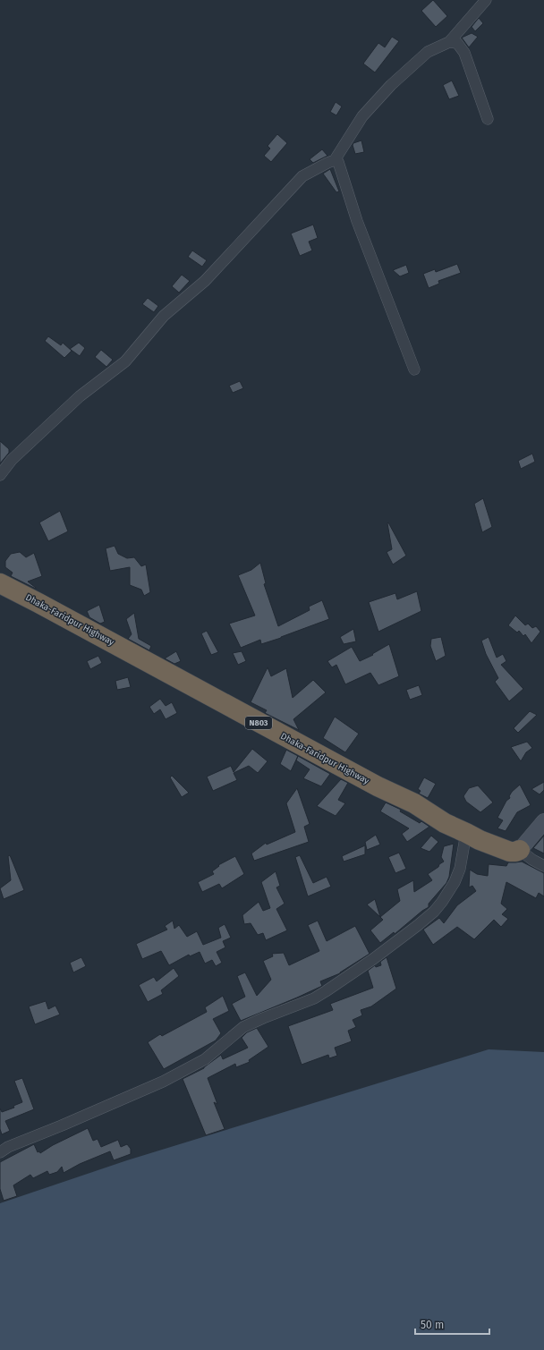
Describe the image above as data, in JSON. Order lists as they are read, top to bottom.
{
  "streets": {
    "highway": ["Dhaka-Faridpur Highway", "N803"]
  },
  "scale_bar": "50 m"
}
